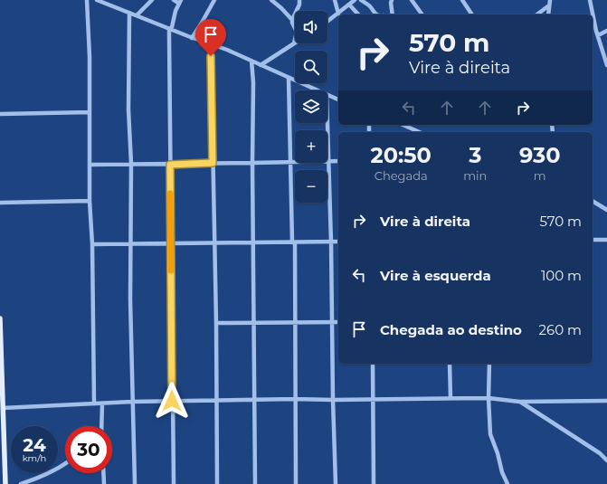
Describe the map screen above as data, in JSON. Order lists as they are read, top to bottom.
{
  "page": {
    "map_buttons": ["+", "−"],
    "turn": ["570 m", "Vire à direita"],
    "eta": [
      "20:50",
      "Chegada",
      "3",
      "min",
      "930",
      "m"
    ],
    "list": [
      {
        "name": "Vire à direita",
        "value": "570 m"
      },
      {
        "name": "Vire à esquerda",
        "value": "100 m"
      },
      {
        "name": "Chegada ao destino",
        "value": "260 m"
      }
    ],
    "speed": "24 km/h",
    "limit": "30"
  }
}
